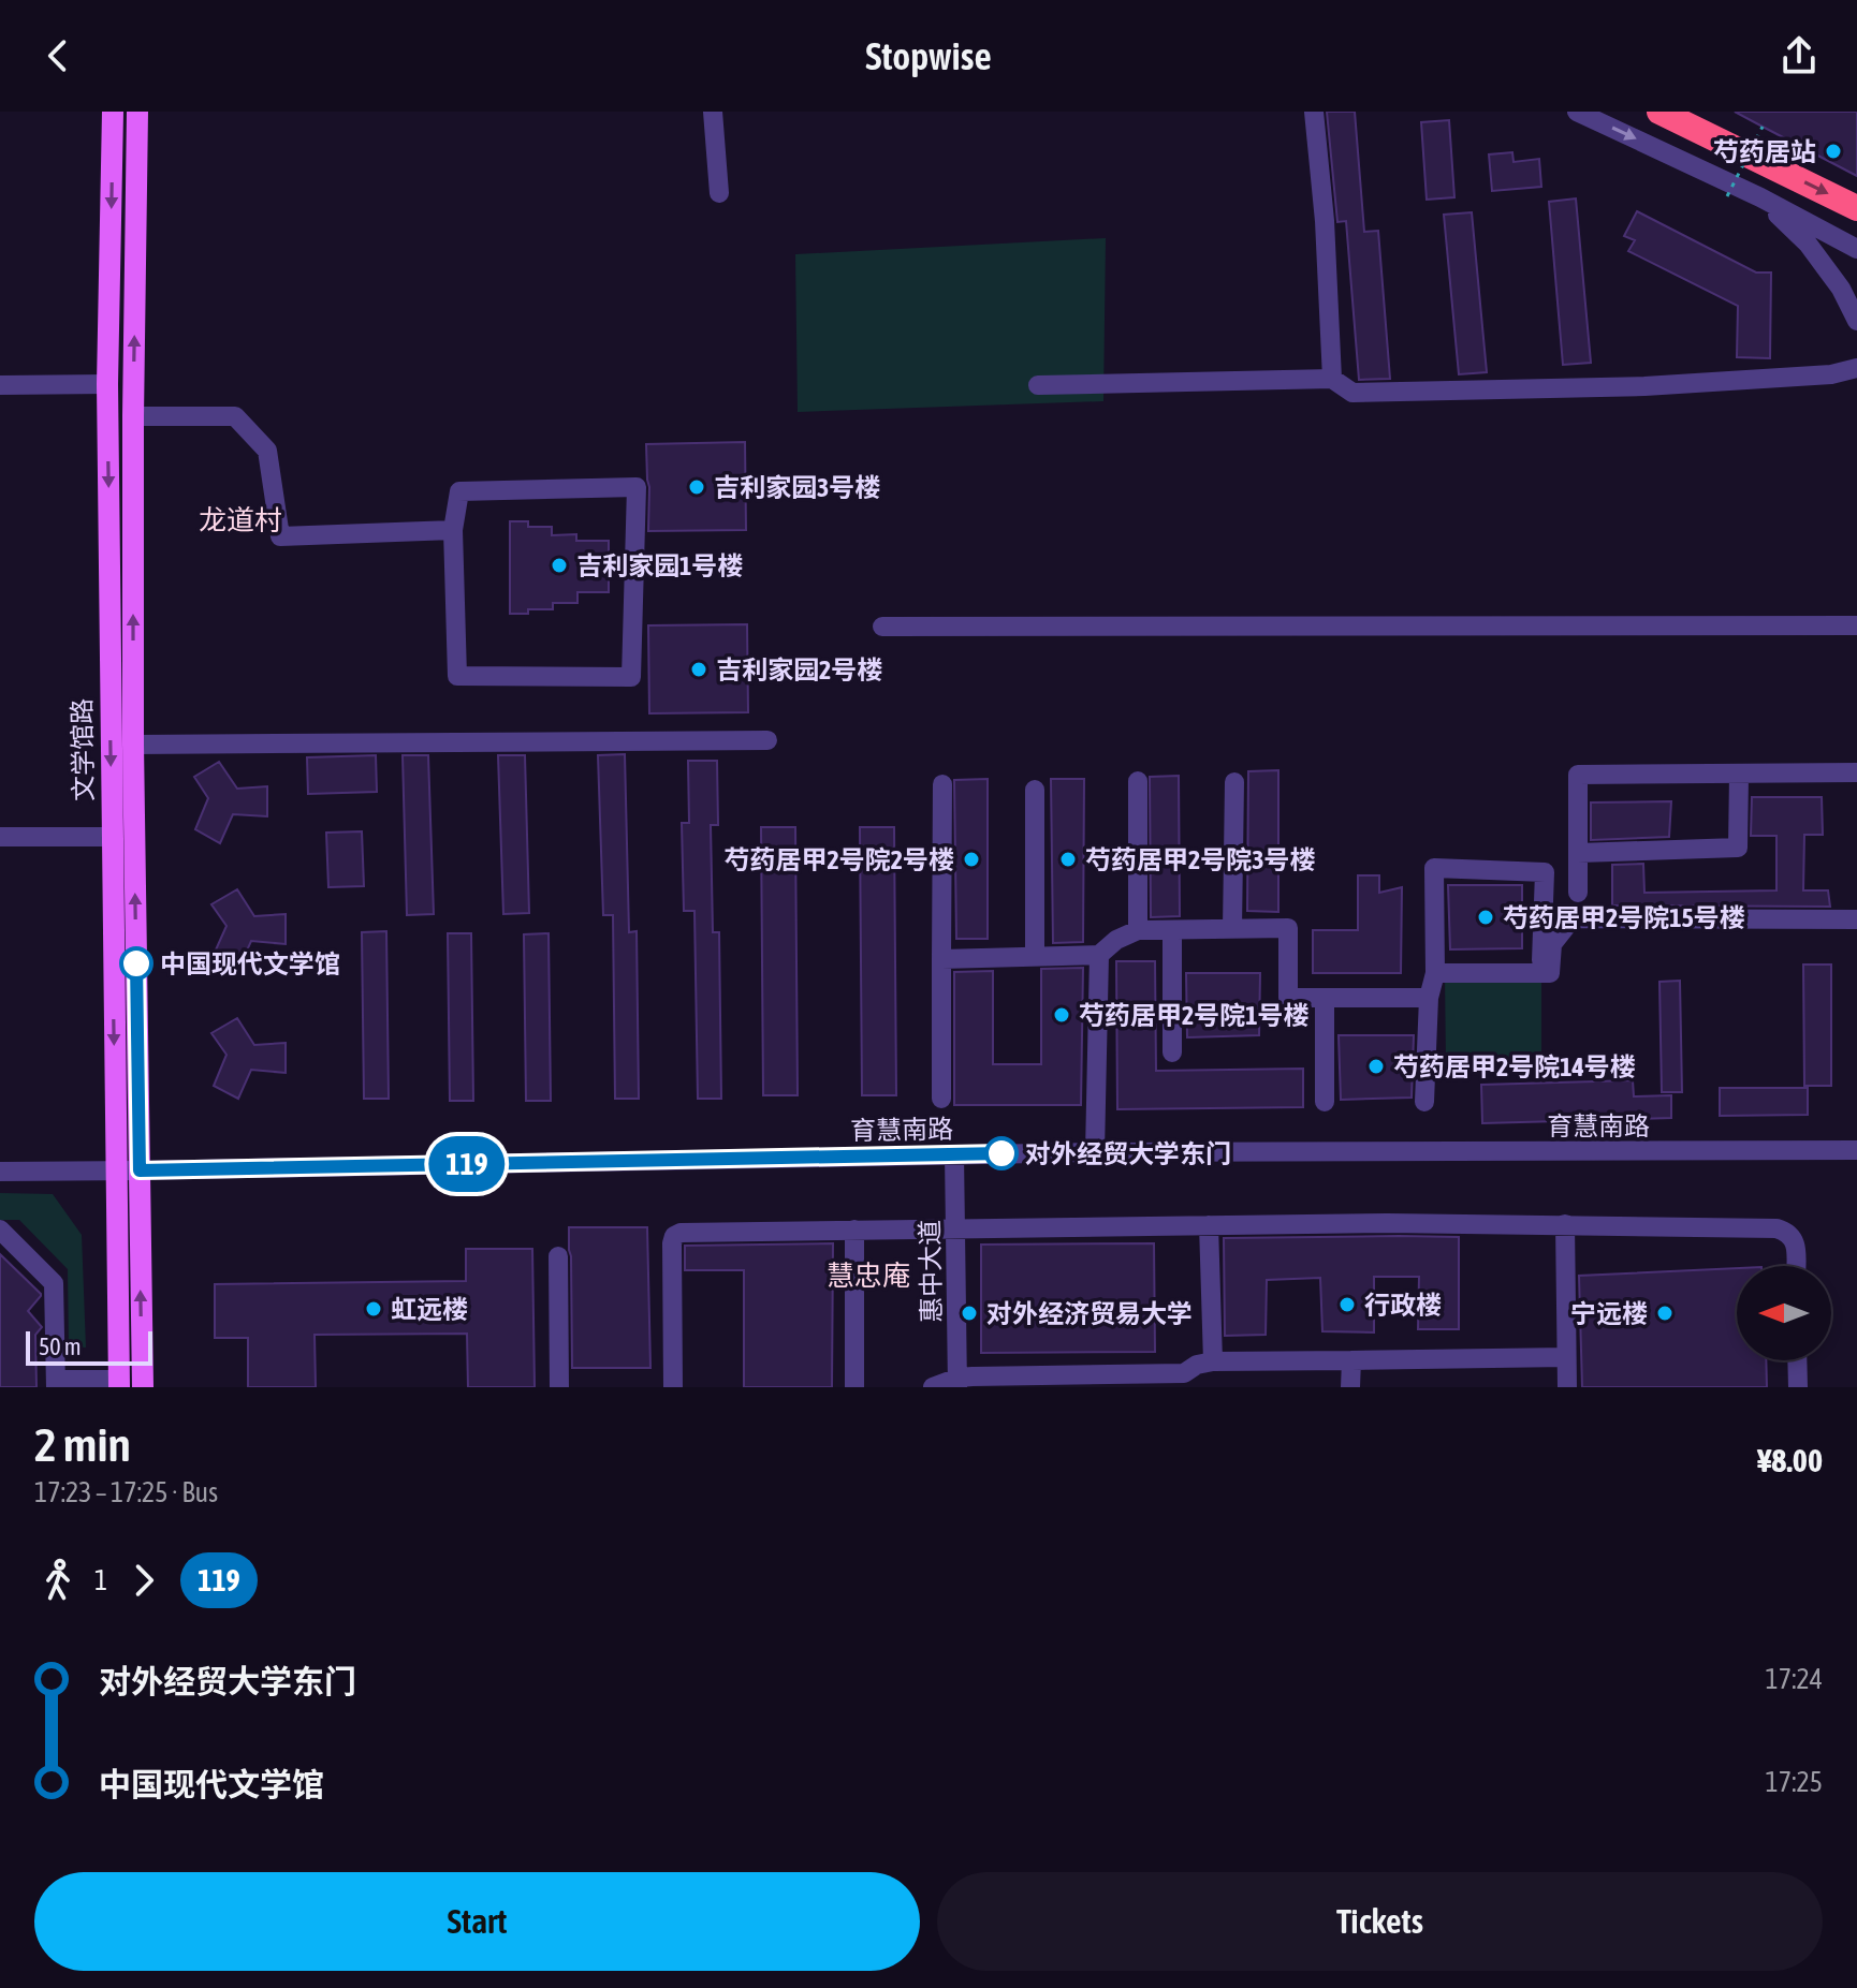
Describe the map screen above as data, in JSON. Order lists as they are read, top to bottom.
{
  "streets": {
    "main road": ["文学馆路"],
    "street": ["育慧南路", "惠中大道"]
  },
  "crossings": [
    ["文学馆路", "育慧南路"],
    ["育慧南路", "惠中大道"]
  ],
  "districts": ["龙道村", "慧忠庵"],
  "places": [
    "芍药居站",
    "吉利家园3号楼",
    "吉利家园1号楼",
    "吉利家园2号楼",
    "芍药居甲2号院2号楼",
    "芍药居甲2号院3号楼",
    "芍药居甲2号院15号楼",
    "中国现代文学馆",
    "芍药居甲2号院1号楼",
    "芍药居甲2号院14号楼",
    "对外经贸大学东门",
    "行政楼",
    "虹远楼",
    "对外经济贸易大学",
    "宁远楼"
  ],
  "lines": ["bus line 119"],
  "scale_bar": "50 m",
  "north": "left",
  "page": {
    "header": "Stopwise",
    "on_map": "119",
    "scale": "50 m",
    "heading": ["2 min", "17:23 – 17:25 · Bus", "¥8.00"],
    "legs": ["1", "119"],
    "list": [
      {
        "name": "对外经贸大学东门",
        "value": "17:24"
      },
      {
        "name": "中国现代文学馆",
        "value": "17:25"
      }
    ],
    "buttons": ["Start", "Tickets"]
  }
}
